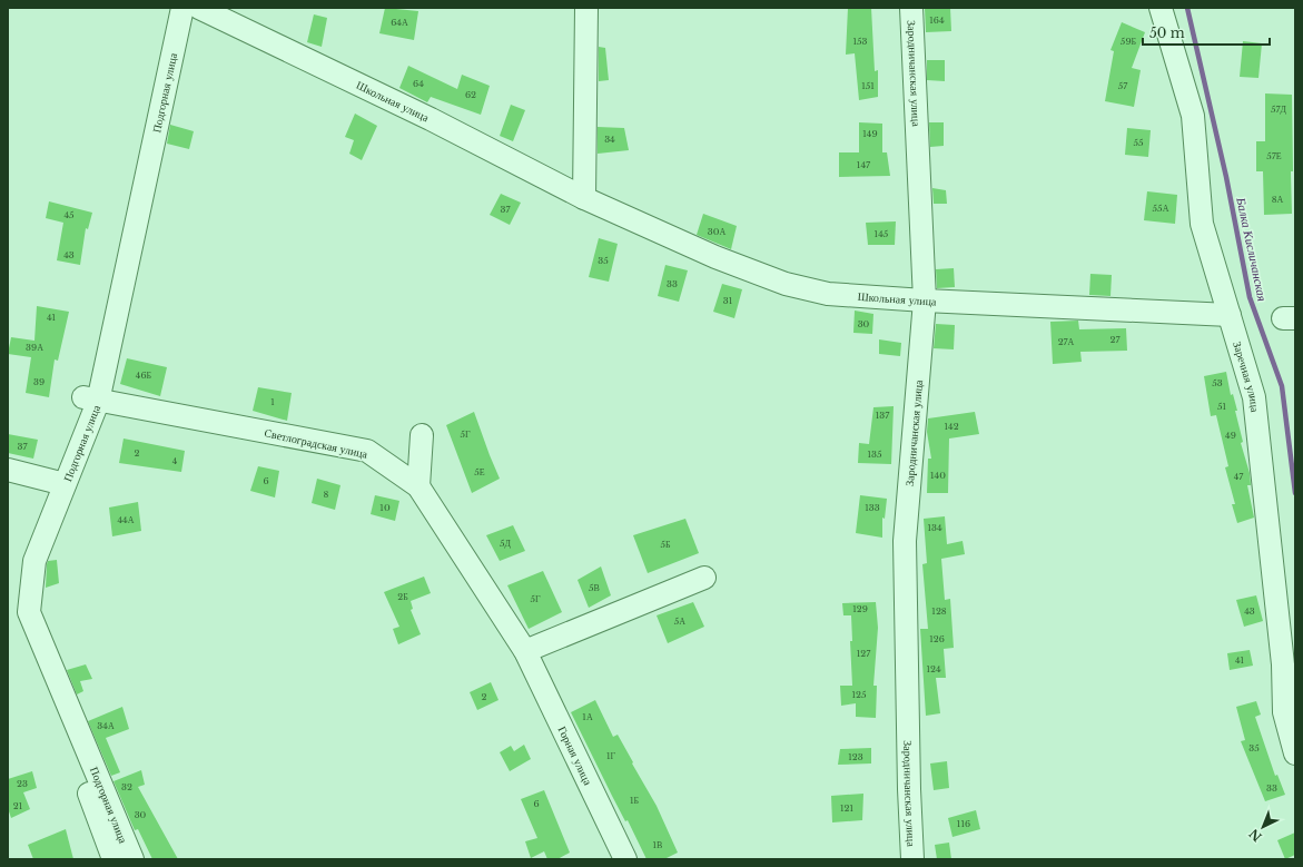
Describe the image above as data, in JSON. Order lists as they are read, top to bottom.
{
  "streets": {
    "street": [
      "Зародничанская улица",
      "Подгорная улица",
      "Школьная улица",
      "Заречная улица",
      "Светлоградская улица",
      "Горная улица"
    ]
  },
  "crossings": [
    ["Зародничанская улица", "Школьная улица"],
    ["Подгорная улица", "Светлоградская улица"],
    ["Школьная улица", "Заречная улица"],
    ["Светлоградская улица", "Горная улица"]
  ],
  "water": ["Балка Кисличанская"],
  "house_numbers": [
    "164",
    "64А",
    "153",
    "59Б",
    "64",
    "151",
    "57",
    "62",
    "57Д",
    "149",
    "34",
    "55",
    "57Е",
    "147",
    "8А",
    "55А",
    "37",
    "45",
    "30А",
    "145",
    "43",
    "35",
    "33",
    "31",
    "41",
    "30",
    "27",
    "27А",
    "39А",
    "46Б",
    "39",
    "53",
    "1",
    "51",
    "137",
    "142",
    "5Г",
    "49",
    "37",
    "2",
    "135",
    "4",
    "5Е",
    "140",
    "47",
    "6",
    "8",
    "10",
    "133",
    "44А",
    "134",
    "5Д",
    "5Б",
    "5В",
    "2Б",
    "5Г",
    "129",
    "128",
    "43",
    "5А",
    "126",
    "127",
    "41",
    "124",
    "125",
    "2",
    "1А",
    "34А",
    "35",
    "1Г",
    "123",
    "23",
    "32",
    "33",
    "1Б",
    "6",
    "21",
    "121",
    "30",
    "116",
    "1В"
  ],
  "scale_bar": "50 m",
  "north": "bottom left"
}
